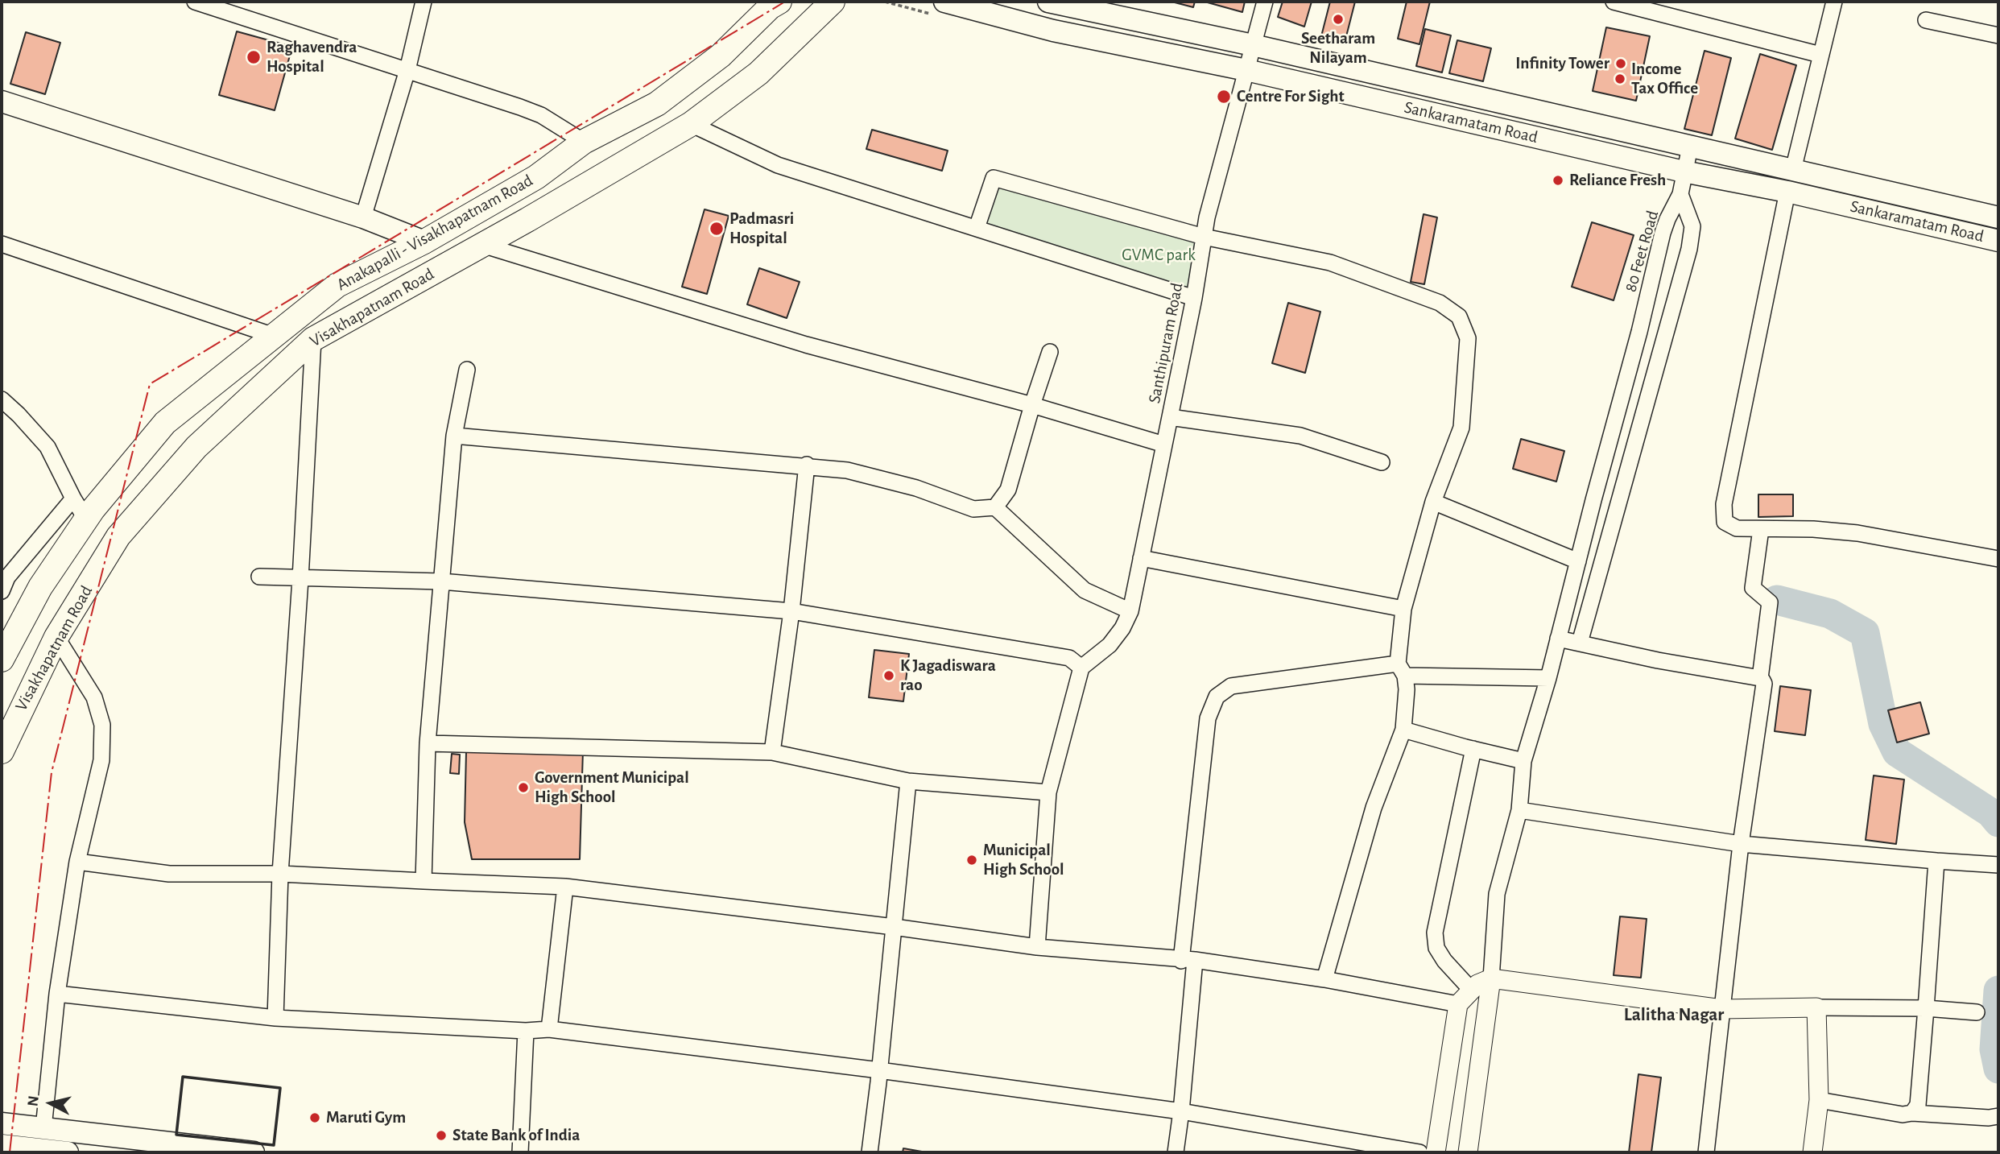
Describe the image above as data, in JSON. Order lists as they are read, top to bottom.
{
  "streets": {
    "main road": ["Sankaramatam Road", "Anakapalli - Visakhapatnam Road", "Visakhapatnam Road"],
    "street": ["80 Feet Road", "Santhipuram Road"]
  },
  "crossings": [
    ["Sankaramatam Road", "Santhipuram Road"]
  ],
  "districts": ["Lalitha Nagar"],
  "parks": ["GVMC park"],
  "places": [
    "Seetharam Nilayam",
    "Raghavendra Hospital",
    "Infinity Tower",
    "Income Tax Office",
    "Centre For Sight",
    "Reliance Fresh",
    "Padmasri Hospital",
    "K Jagadiswara rao",
    "Government Municipal High School",
    "Municipal High School",
    "Maruti Gym",
    "State Bank of India"
  ],
  "north": "left"
}
